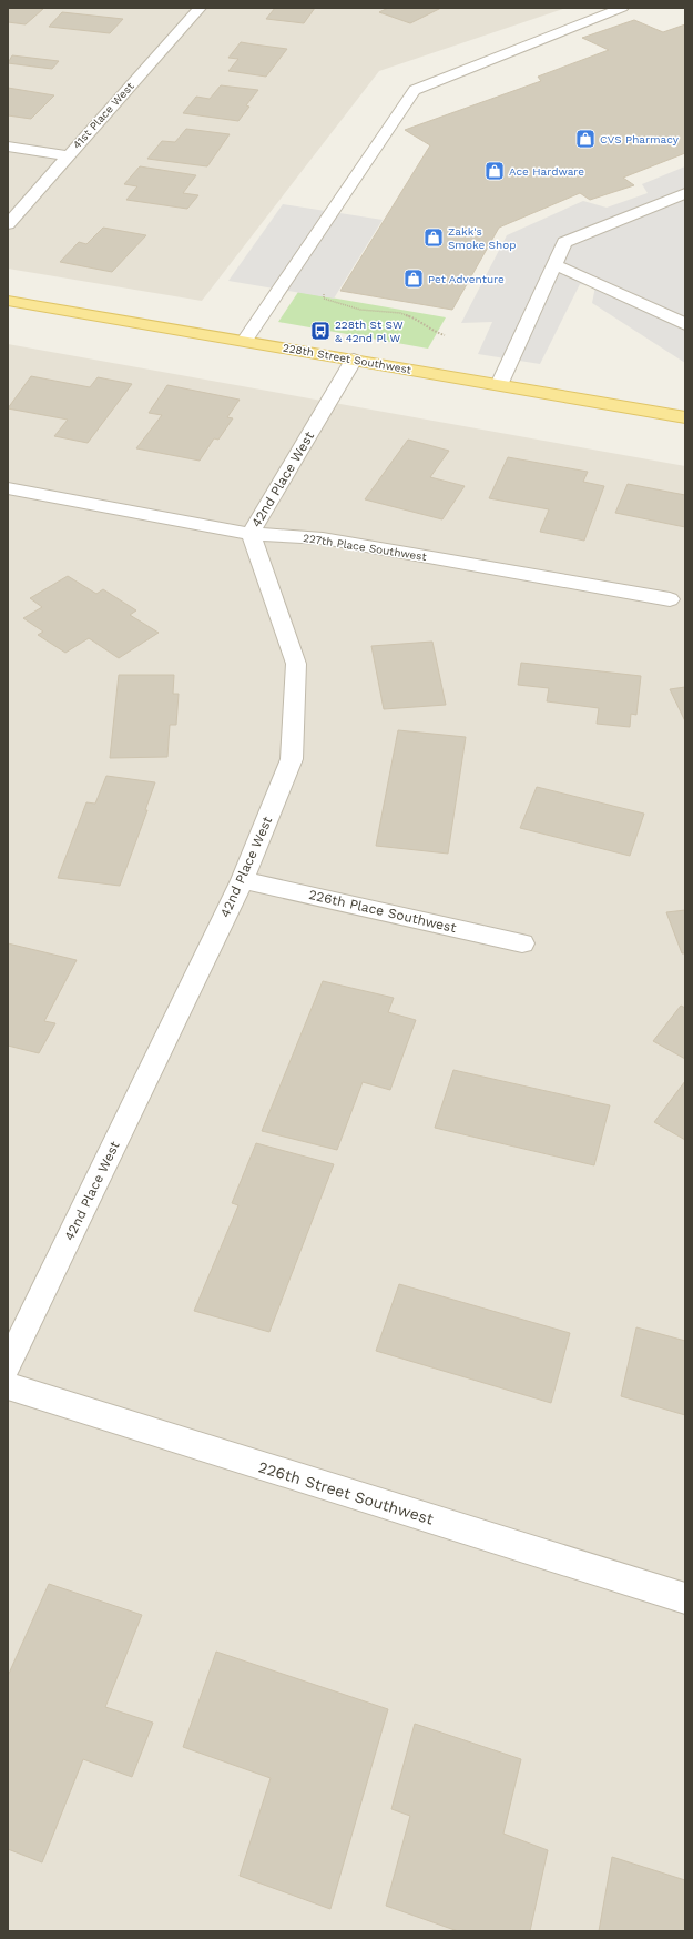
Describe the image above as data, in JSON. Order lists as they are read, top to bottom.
{
  "streets": {
    "main road": ["228th Street Southwest"],
    "street": [
      "41st Place West",
      "42nd Place West",
      "227th Place Southwest",
      "226th Place Southwest",
      "226th Street Southwest"
    ]
  },
  "crossings": [
    ["228th Street Southwest", "42nd Place West"],
    ["42nd Place West", "227th Place Southwest"],
    ["42nd Place West", "226th Place Southwest"]
  ],
  "places": {
    "shop": [
      "CVS Pharmacy",
      "Ace Hardware",
      "Zakk's Smoke Shop",
      "Pet Adventure"
    ],
    "bus stop": ["228th St SW & 42nd Pl W"]
  }
}
